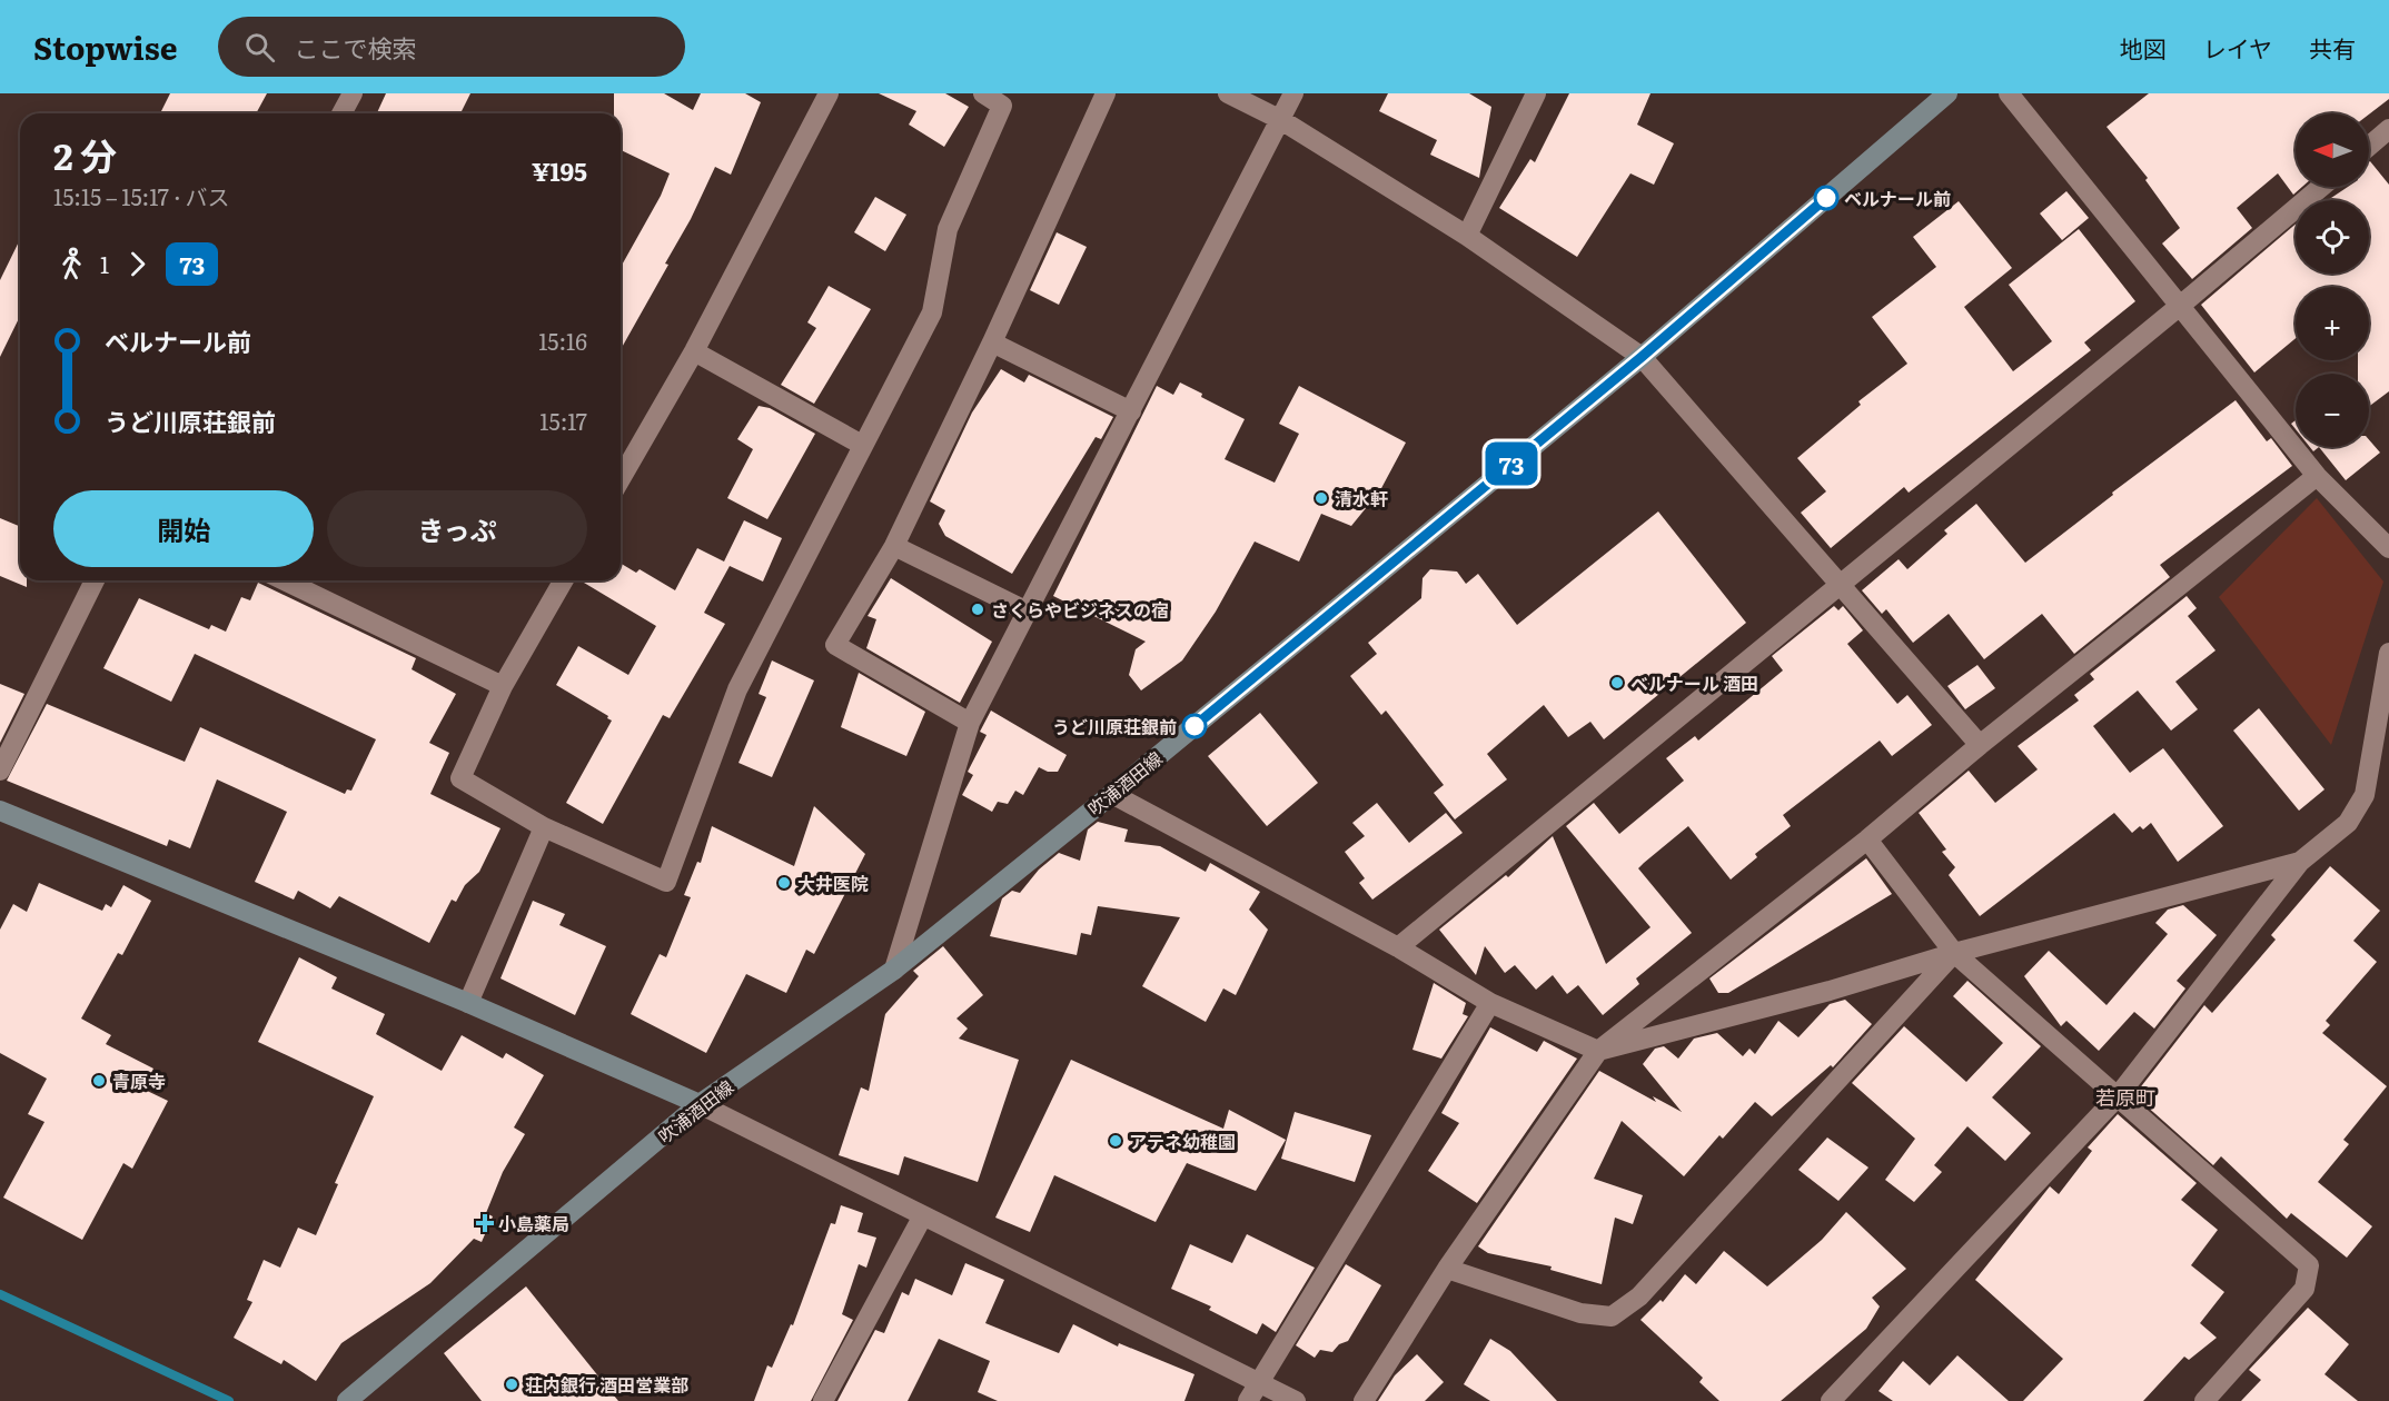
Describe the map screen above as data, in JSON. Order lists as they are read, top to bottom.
{
  "streets": {
    "main road": ["吹浦酒田線"]
  },
  "districts": ["若原町"],
  "places": {
    "other": [
      "ベルナール前",
      "清水軒",
      "さくらやビジネスの宿",
      "ベルナール 酒田",
      "うど川原荘銀前",
      "大井医院",
      "青原寺",
      "アテネ幼稚園",
      "荘内銀行 酒田営業部"
    ],
    "health": ["小島薬局"]
  },
  "lines": ["bus line 73"],
  "north": "left",
  "page": {
    "header": "Stopwise",
    "search": "ここで検索",
    "nav": ["地図", "レイヤ", "共有"],
    "on_map": "73",
    "map_buttons": ["+", "−"],
    "heading": ["2 分", "15:15 – 15:17 · バス", "¥195"],
    "legs": ["1", "73"],
    "list": [
      {
        "name": "ベルナール前",
        "value": "15:16"
      },
      {
        "name": "うど川原荘銀前",
        "value": "15:17"
      }
    ],
    "buttons": ["開始", "きっぷ"]
  }
}
